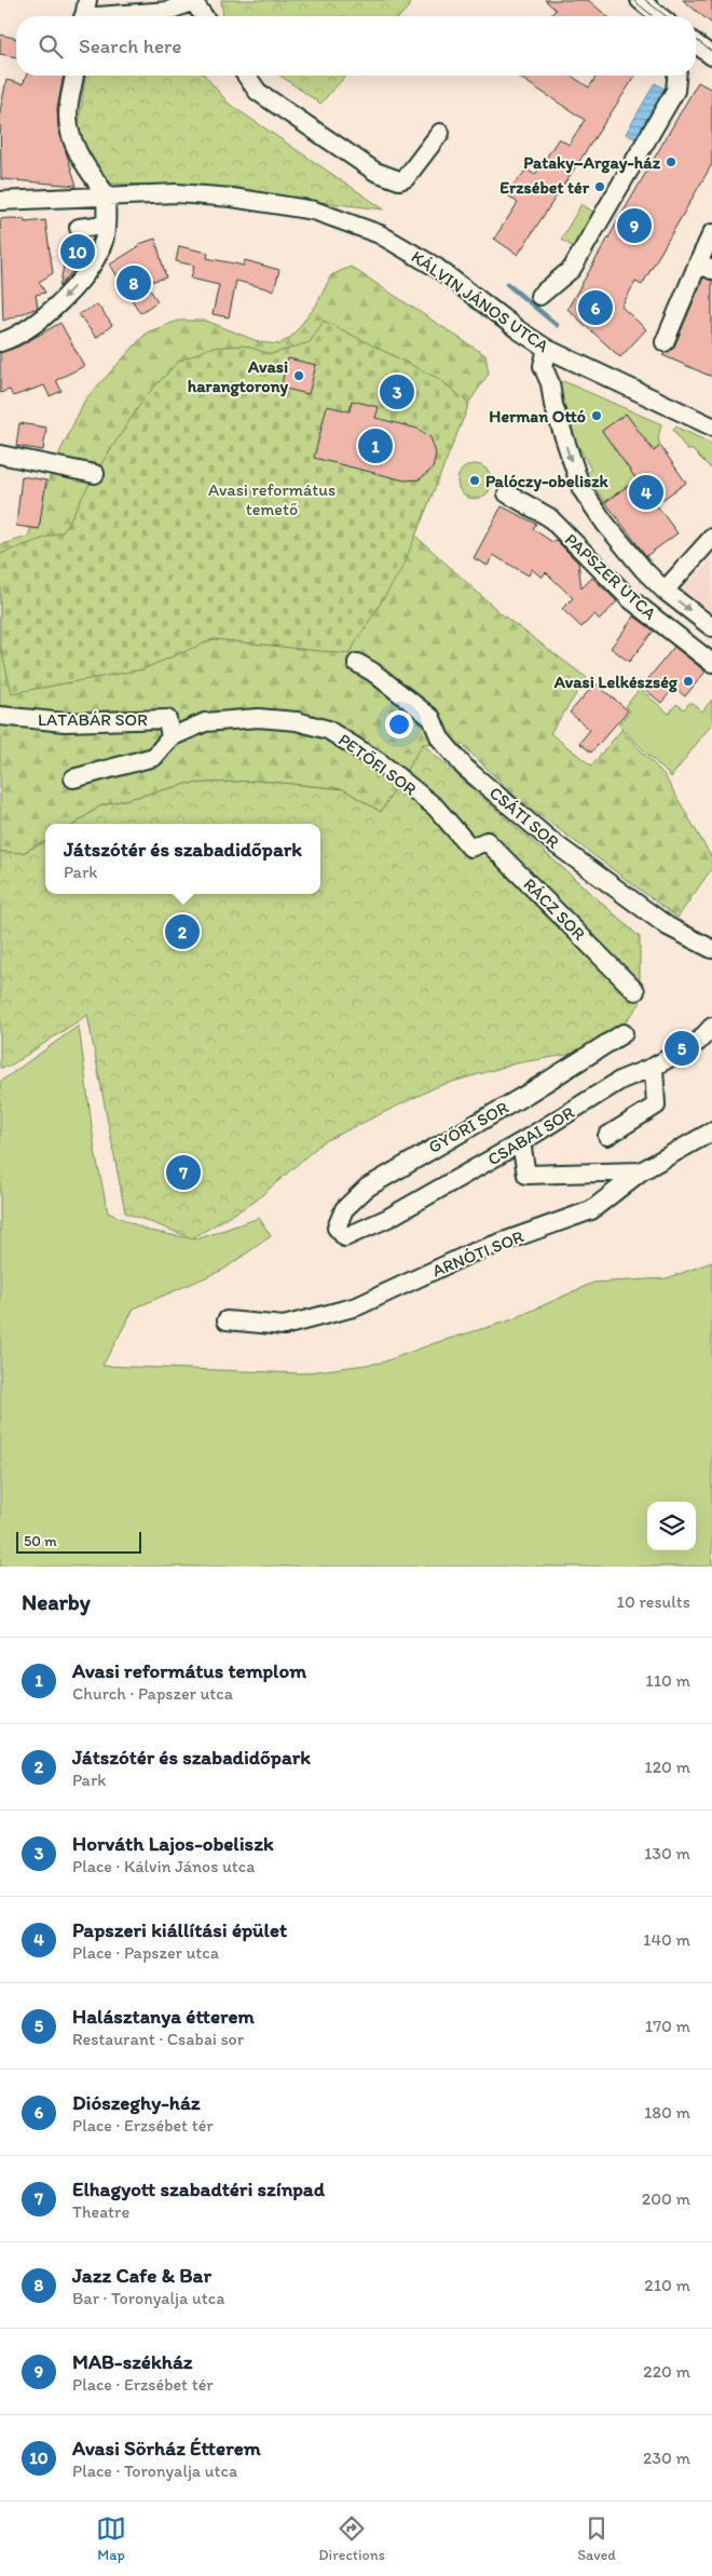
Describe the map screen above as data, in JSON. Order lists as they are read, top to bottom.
{
  "streets": {
    "street": [
      "KÁLVIN JÁNOS UTCA",
      "PAPSZER UTCA",
      "LATABÁR SOR",
      "PETŐFI SOR",
      "CSÁTI SOR",
      "RÁCZ SOR",
      "GYŐRI SOR",
      "CSABAI SOR",
      "ARNÓTI SOR"
    ]
  },
  "crossings": [
    ["KÁLVIN JÁNOS UTCA", "PAPSZER UTCA"],
    ["LATABÁR SOR", "PETŐFI SOR"],
    ["PETŐFI SOR", "RÁCZ SOR"],
    ["GYŐRI SOR", "CSABAI SOR"]
  ],
  "parks": ["Avasi református temető"],
  "places": [
    "Pataky–Argay-ház",
    "Erzsébet tér",
    "Avasi harangtorony",
    "Herman Ottó",
    "Palóczy-obeliszk",
    "Avasi Lelkészség"
  ],
  "scale_bar": "50 m",
  "page": {
    "search": "Search here",
    "pins": [
      "9",
      "10",
      "8",
      "6",
      "3",
      "1",
      "4",
      "2",
      "5",
      "7"
    ],
    "popup": ["Játszótér és szabadidőpark", "Park"],
    "scale": "50 m",
    "heading": ["Nearby", "10 results"],
    "list": [
      {
        "mark": "1",
        "name": "Avasi református templom",
        "note": "Church · Papszer utca",
        "value": "110 m"
      },
      {
        "mark": "2",
        "name": "Játszótér és szabadidőpark",
        "note": "Park",
        "value": "120 m"
      },
      {
        "mark": "3",
        "name": "Horváth Lajos-obeliszk",
        "note": "Place · Kálvin János utca",
        "value": "130 m"
      },
      {
        "mark": "4",
        "name": "Papszeri kiállítási épület",
        "note": "Place · Papszer utca",
        "value": "140 m"
      },
      {
        "mark": "5",
        "name": "Halásztanya étterem",
        "note": "Restaurant · Csabai sor",
        "value": "170 m"
      },
      {
        "mark": "6",
        "name": "Diószeghy-ház",
        "note": "Place · Erzsébet tér",
        "value": "180 m"
      },
      {
        "mark": "7",
        "name": "Elhagyott szabadtéri színpad",
        "note": "Theatre",
        "value": "200 m"
      },
      {
        "mark": "8",
        "name": "Jazz Cafe & Bar",
        "note": "Bar · Toronyalja utca",
        "value": "210 m"
      },
      {
        "mark": "9",
        "name": "MAB-székház",
        "note": "Place · Erzsébet tér",
        "value": "220 m"
      },
      {
        "mark": "10",
        "name": "Avasi Sörház Étterem",
        "note": "Place · Toronyalja utca",
        "value": "230 m"
      }
    ],
    "nav": ["Map", "Directions", "Saved"]
  }
}
